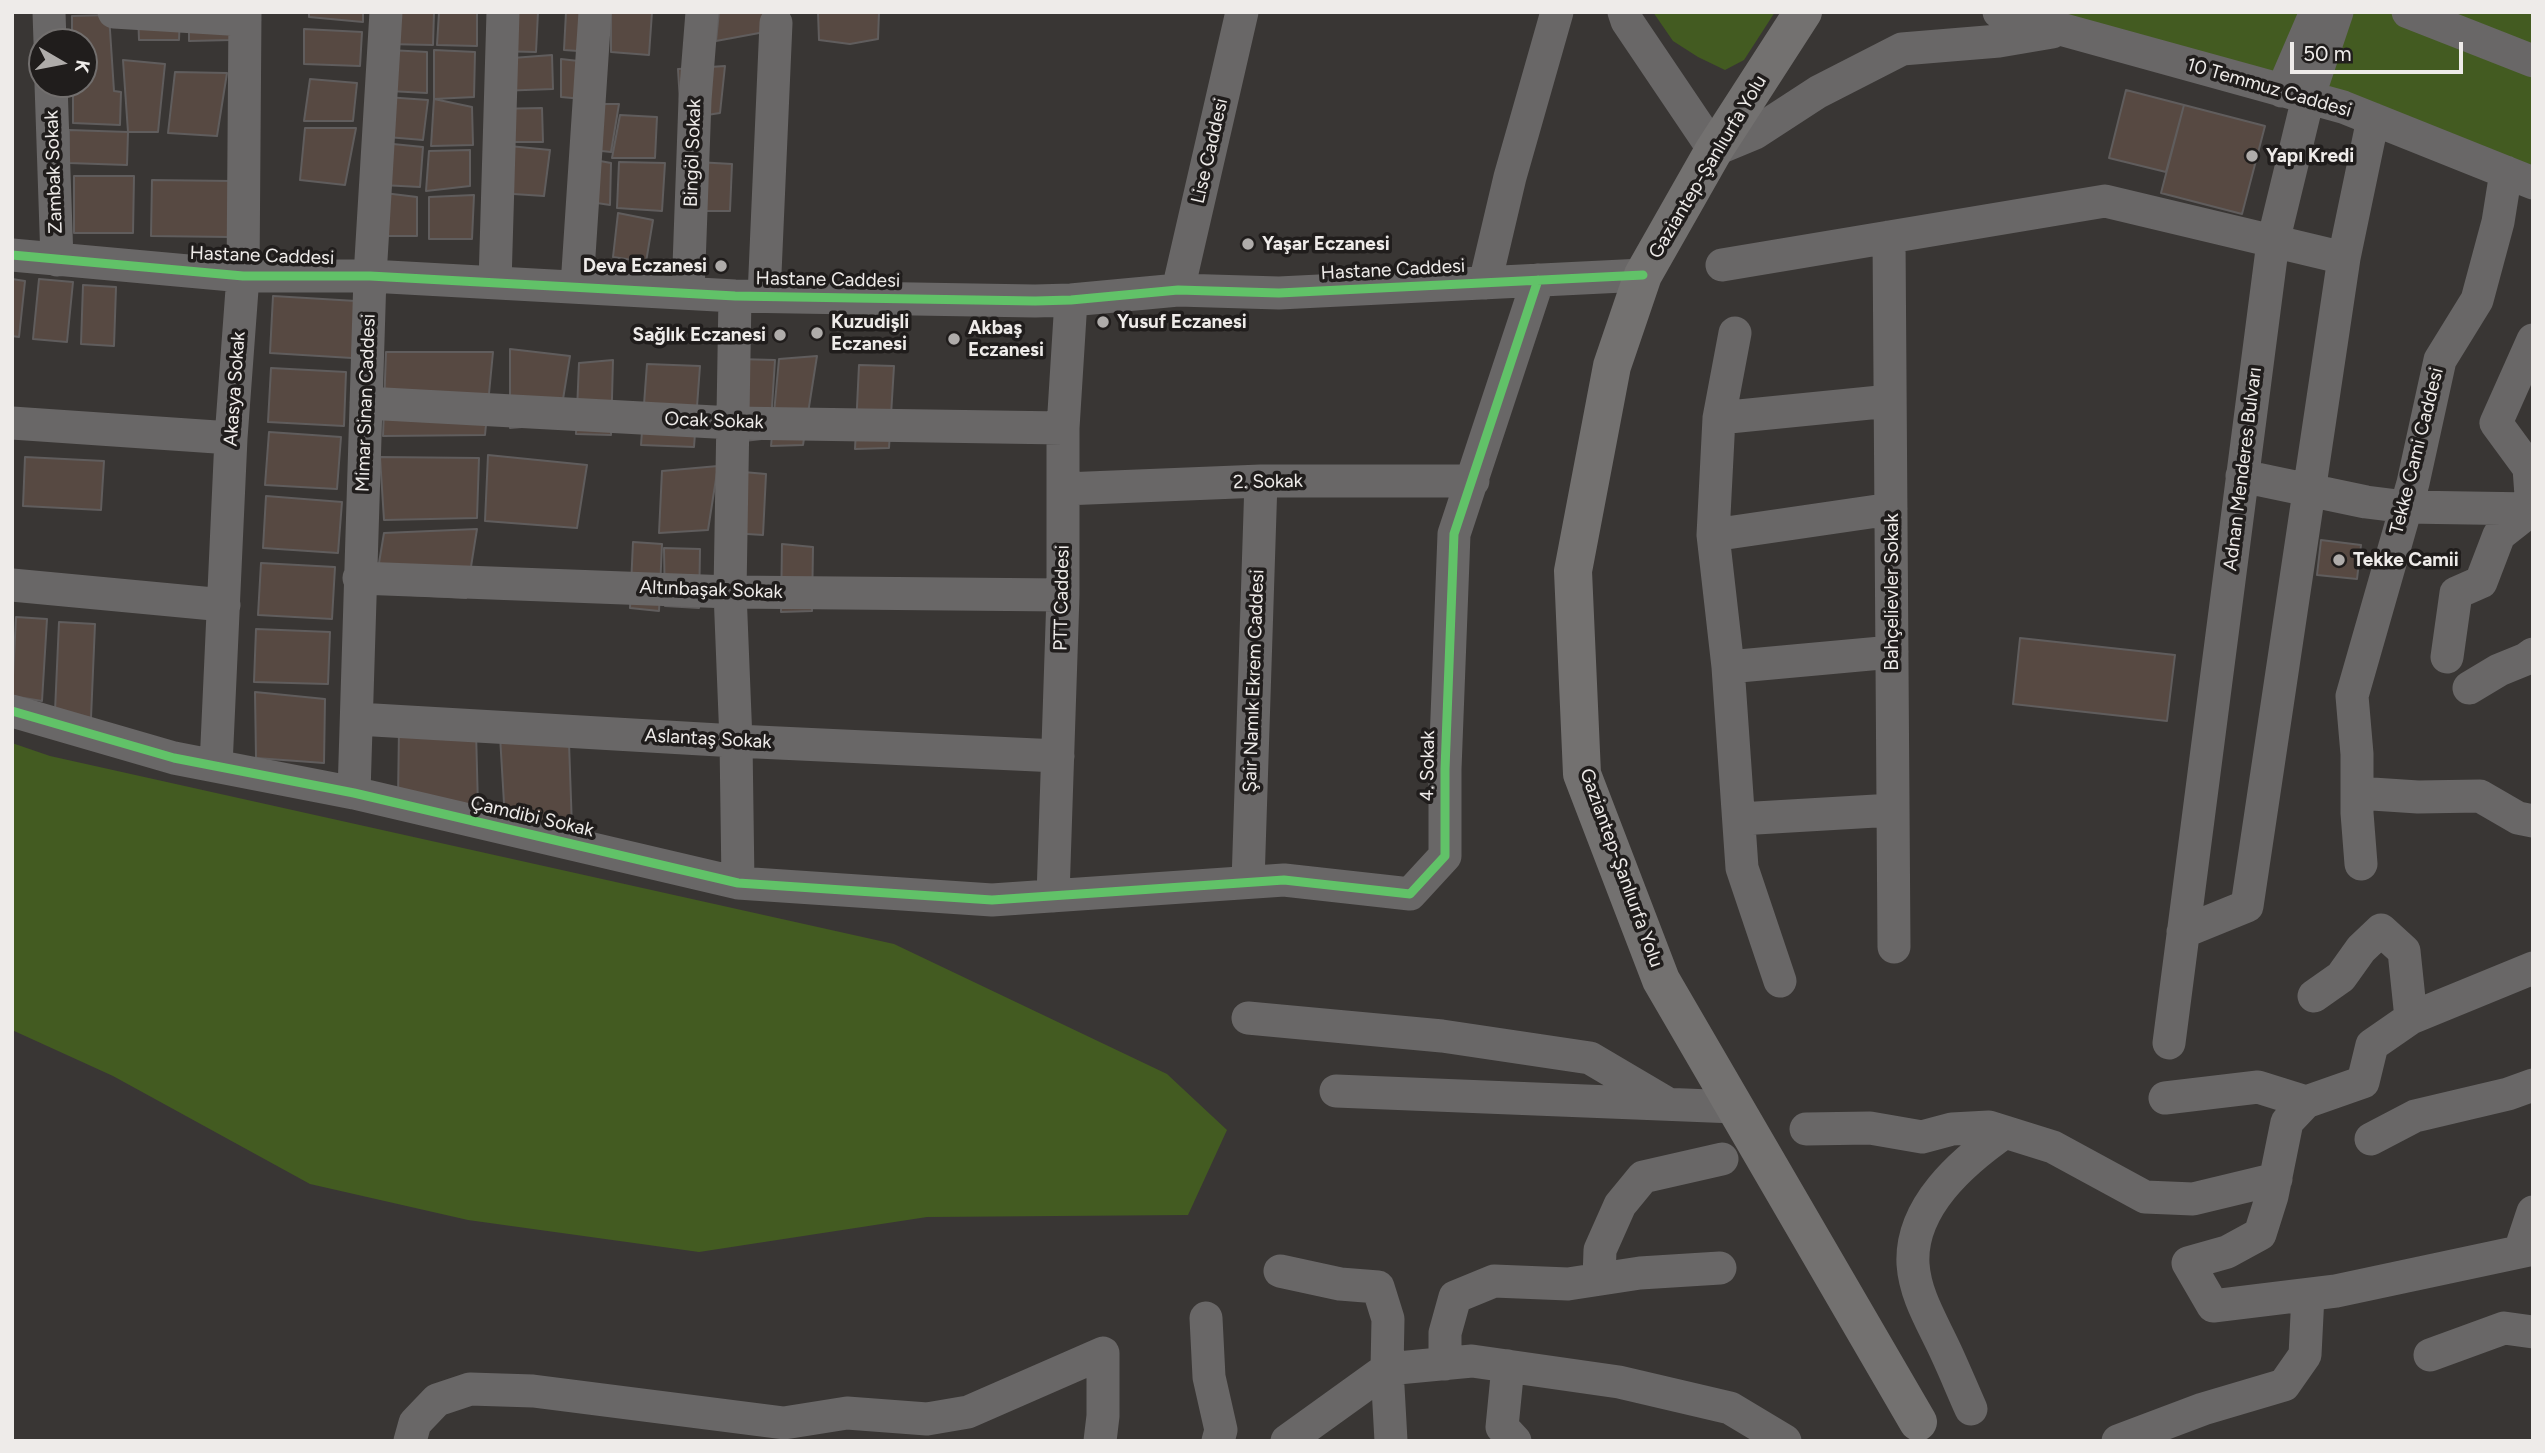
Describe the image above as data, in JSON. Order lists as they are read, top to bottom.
{
  "streets": {
    "main road": ["Gaziantep-Şanlıurfa Yolu"],
    "street": [
      "10 Temmuz Caddesi",
      "Lise Caddesi",
      "Bingöl Sokak",
      "Zambak Sokak",
      "Hastane Caddesi",
      "Akasya Sokak",
      "Mimar Sinan Caddesi",
      "Ocak Sokak",
      "Tekke Cami Caddesi",
      "Adnan Menderes Bulvarı",
      "2. Sokak",
      "Altınbaşak Sokak",
      "Bahçelievler Sokak",
      "PTT Caddesi",
      "Şair Namık Ekrem Caddesi",
      "Aslantaş Sokak",
      "4. Sokak",
      "Çamdibi Sokak"
    ]
  },
  "crossings": [
    ["10 Temmuz Caddesi", "Tekke Cami Caddesi"],
    ["10 Temmuz Caddesi", "Adnan Menderes Bulvarı"],
    ["Lise Caddesi", "Hastane Caddesi"],
    ["Bingöl Sokak", "Hastane Caddesi"],
    ["Gaziantep-Şanlıurfa Yolu", "Hastane Caddesi"],
    ["Zambak Sokak", "Hastane Caddesi"],
    ["Hastane Caddesi", "Akasya Sokak"],
    ["Hastane Caddesi", "Mimar Sinan Caddesi"],
    ["Hastane Caddesi", "PTT Caddesi"],
    ["Hastane Caddesi", "4. Sokak"],
    ["Akasya Sokak", "Çamdibi Sokak"],
    ["Mimar Sinan Caddesi", "Ocak Sokak"],
    ["Mimar Sinan Caddesi", "Altınbaşak Sokak"],
    ["Mimar Sinan Caddesi", "Aslantaş Sokak"],
    ["Mimar Sinan Caddesi", "Çamdibi Sokak"],
    ["Ocak Sokak", "PTT Caddesi"],
    ["2. Sokak", "PTT Caddesi"],
    ["2. Sokak", "Şair Namık Ekrem Caddesi"],
    ["2. Sokak", "4. Sokak"],
    ["Altınbaşak Sokak", "PTT Caddesi"],
    ["PTT Caddesi", "Aslantaş Sokak"],
    ["PTT Caddesi", "4. Sokak"],
    ["PTT Caddesi", "Çamdibi Sokak"],
    ["Şair Namık Ekrem Caddesi", "4. Sokak"],
    ["4. Sokak", "Çamdibi Sokak"]
  ],
  "places": [
    "Yapı Kredi",
    "Yaşar Eczanesi",
    "Deva Eczanesi",
    "Yusuf Eczanesi",
    "Kuzudişli Eczanesi",
    "Sağlık Eczanesi",
    "Akbaş Eczanesi",
    "Tekke Camii"
  ],
  "scale_bar": "50 m",
  "north": "right"
}
